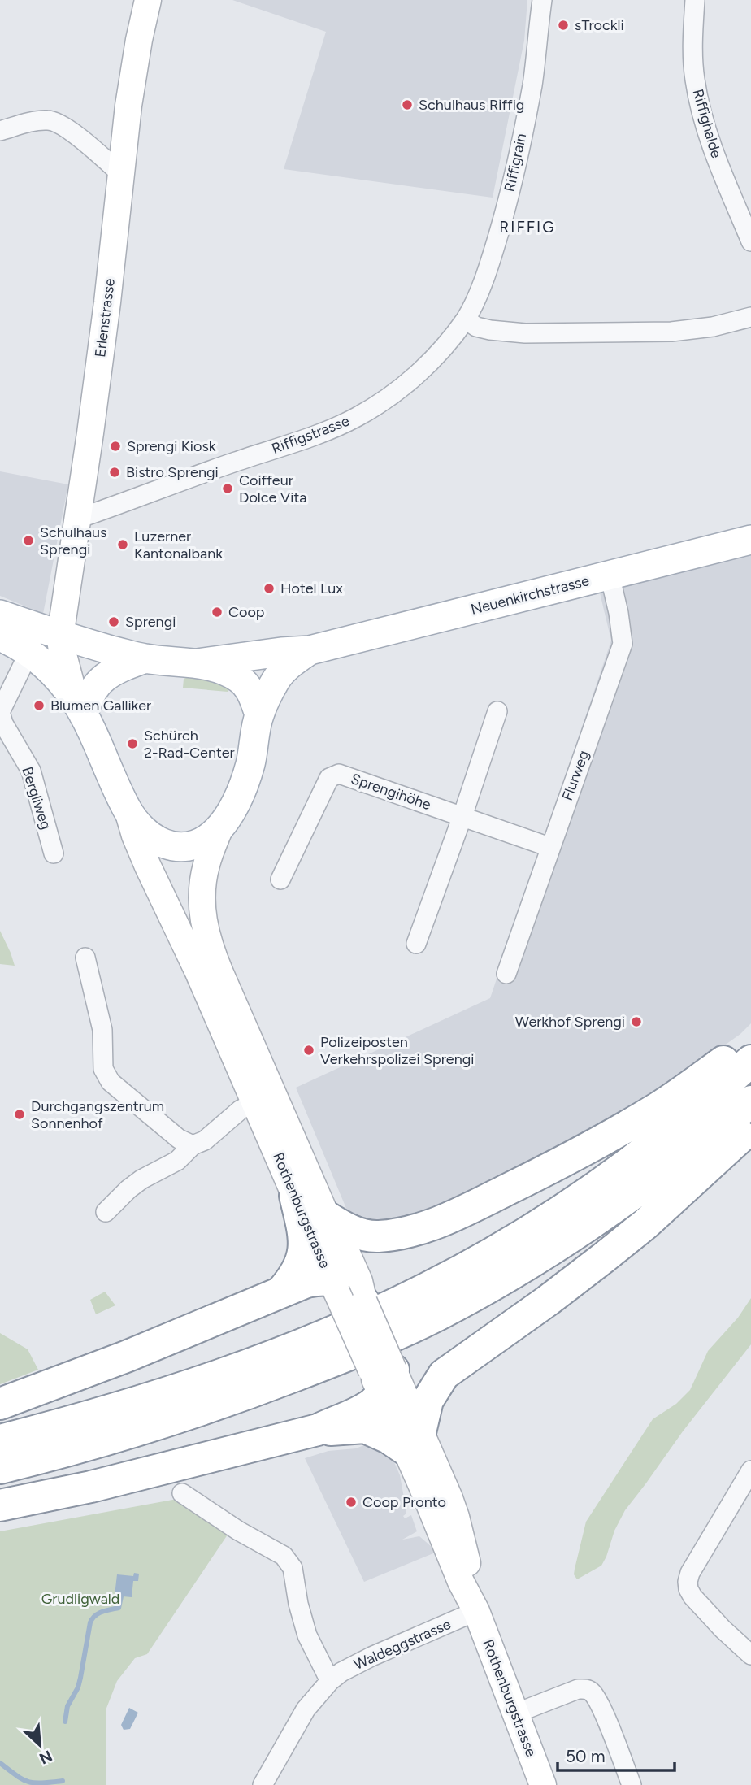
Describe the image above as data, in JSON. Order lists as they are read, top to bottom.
{
  "streets": {
    "main road": ["Erlenstrasse", "Neuenkirchstrasse", "Rothenburgstrasse"],
    "street": [
      "Riffighalde",
      "Riffigrain",
      "Riffigstrasse",
      "Flurweg",
      "Sprengihöhe",
      "Bergliweg",
      "Waldeggstrasse"
    ]
  },
  "crossings": [
    ["Riffigrain", "Riffigstrasse"],
    ["Erlenstrasse", "Riffigstrasse"],
    ["Neuenkirchstrasse", "Flurweg"],
    ["Flurweg", "Sprengihöhe"],
    ["Rothenburgstrasse", "Waldeggstrasse"]
  ],
  "districts": ["RIFFIG"],
  "parks": ["Grudligwald"],
  "places": [
    "sTrockli",
    "Schulhaus Riffig",
    "Sprengi Kiosk",
    "Bistro Sprengi",
    "Coiffeur Dolce Vita",
    "Schulhaus Sprengi",
    "Luzerner Kantonalbank",
    "Hotel Lux",
    "Coop",
    "Sprengi",
    "Blumen Galliker",
    "Schürch 2-Rad-Center",
    "Werkhof Sprengi",
    "Polizeiposten Verkehrspolizei Sprengi",
    "Durchgangszentrum Sonnenhof",
    "Coop Pronto"
  ],
  "scale_bar": "50 m",
  "north": "bottom right"
}
